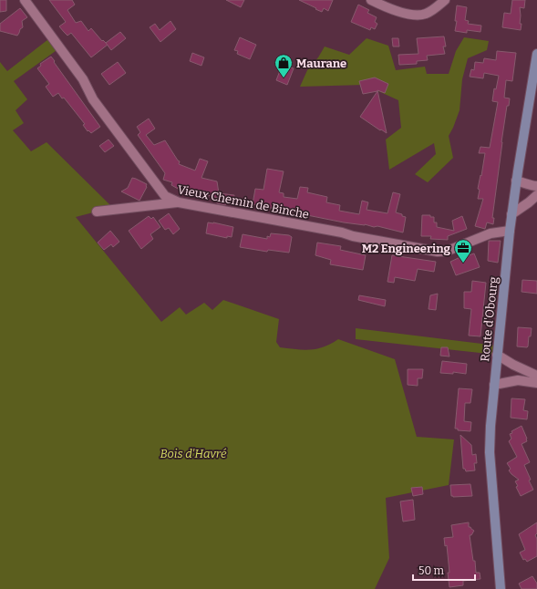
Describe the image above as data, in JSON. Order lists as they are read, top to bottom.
{
  "streets": {
    "main road": ["Route d'Obourg"],
    "street": ["Vieux Chemin de Binche"]
  },
  "crossings": [
    ["Vieux Chemin de Binche", "Route d'Obourg"]
  ],
  "parks": ["Bois d'Havré"],
  "places": {
    "shop": ["Maurane"],
    "office": ["M2 Engineering"]
  },
  "scale_bar": "50 m"
}
